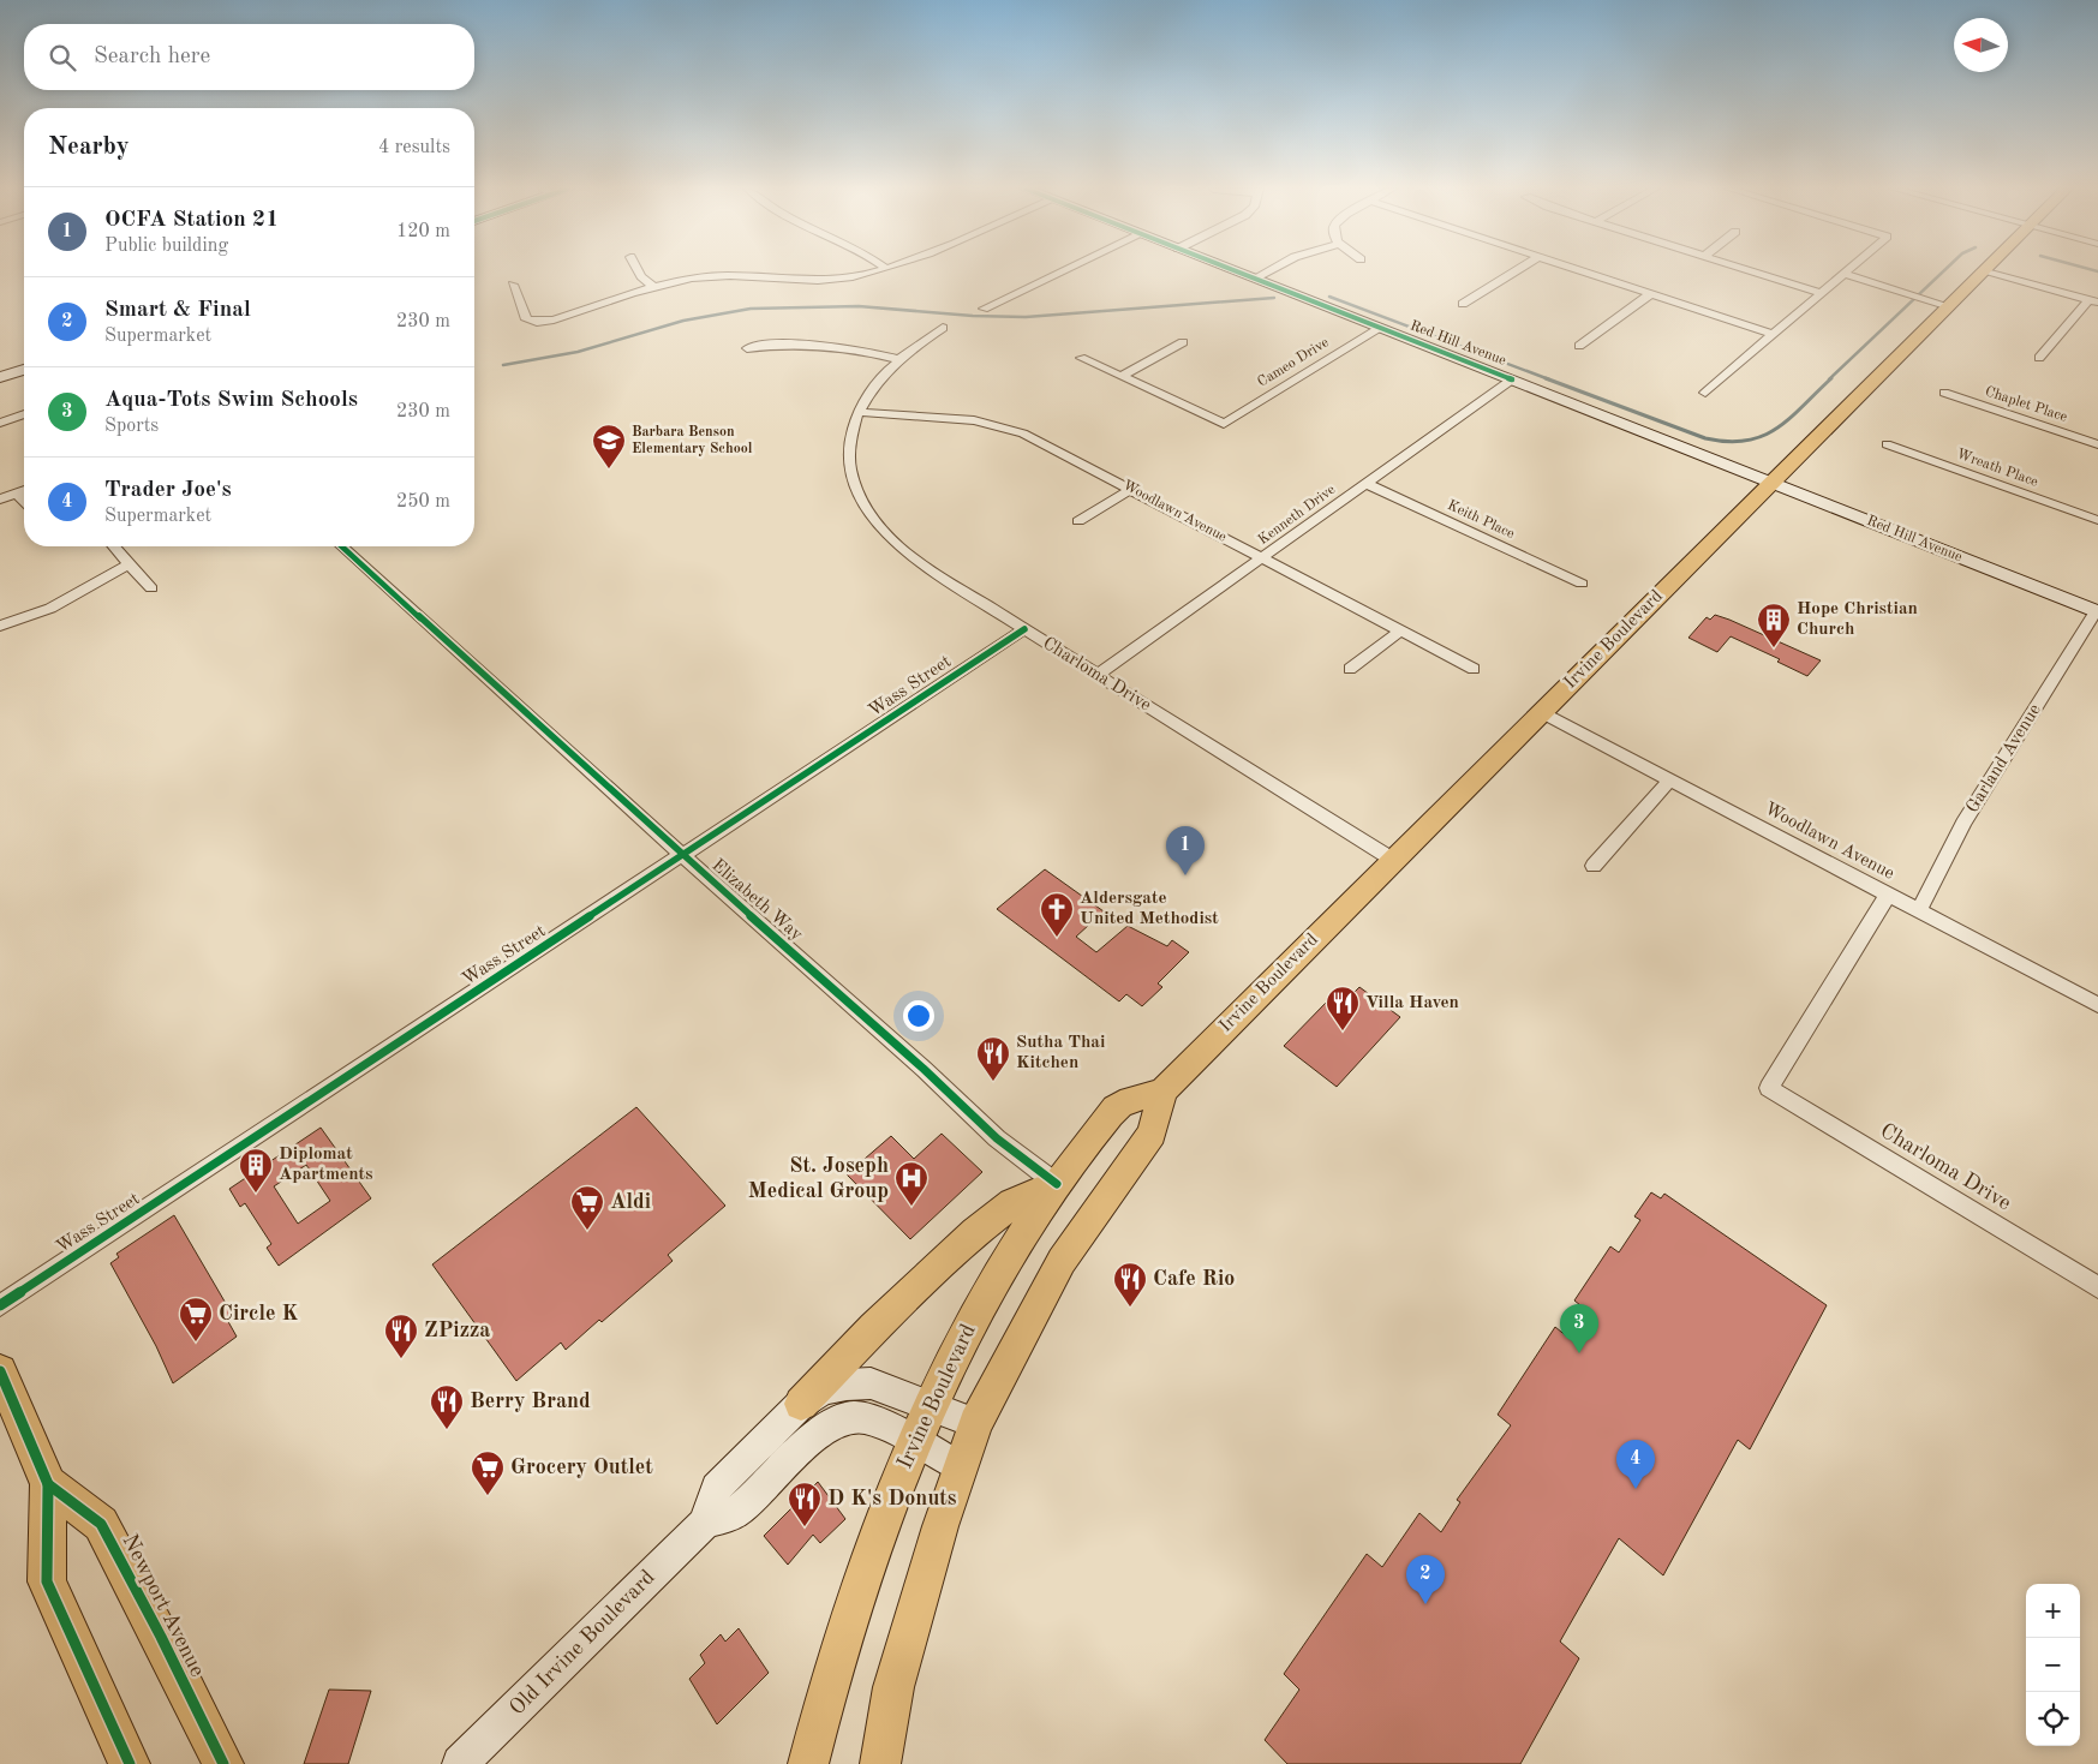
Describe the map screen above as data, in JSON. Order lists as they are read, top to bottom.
{
  "streets": {
    "main road": [
      "Red Hill Avenue",
      "Irvine Boulevard",
      "Newport Avenue",
      "Old Irvine Boulevard"
    ],
    "street": [
      "Cameo Drive",
      "Chaplet Place",
      "Wreath Place",
      "Woodlawn Avenue",
      "Kenneth Drive",
      "Keith Place",
      "Charloma Drive",
      "Wass Street",
      "Garland Avenue",
      "Elizabeth Way"
    ]
  },
  "crossings": [
    ["Red Hill Avenue", "Cameo Drive"],
    ["Red Hill Avenue", "Kenneth Drive"],
    ["Red Hill Avenue", "Irvine Boulevard"],
    ["Red Hill Avenue", "Garland Avenue"],
    ["Woodlawn Avenue", "Kenneth Drive"],
    ["Woodlawn Avenue", "Irvine Boulevard"],
    ["Woodlawn Avenue", "Charloma Drive"],
    ["Woodlawn Avenue", "Garland Avenue"],
    ["Kenneth Drive", "Keith Place"],
    ["Kenneth Drive", "Charloma Drive"],
    ["Irvine Boulevard", "Charloma Drive"],
    ["Irvine Boulevard", "Elizabeth Way"],
    ["Irvine Boulevard", "Old Irvine Boulevard"],
    ["Charloma Drive", "Wass Street"],
    ["Wass Street", "Elizabeth Way"]
  ],
  "places": {
    "school or university": ["Barbara Benson Elementary School"],
    "building": ["Hope Christian Church", "Diplomat Apartments"],
    "church": ["Aldersgate United Methodist"],
    "restaurant": [
      "Villa Haven",
      "Sutha Thai Kitchen",
      "Cafe Rio",
      "ZPizza",
      "Berry Brand",
      "D K's Donuts"
    ],
    "hospital": ["St. Joseph Medical Group"],
    "supermarket": ["Aldi", "Circle K", "Grocery Outlet"]
  },
  "north": "left",
  "page": {
    "search": "Search here",
    "heading": ["Nearby", "4 results"],
    "list": [
      {
        "mark": "1",
        "name": "OCFA Station 21",
        "note": "Public building",
        "value": "120 m"
      },
      {
        "mark": "2",
        "name": "Smart & Final",
        "note": "Supermarket",
        "value": "230 m"
      },
      {
        "mark": "3",
        "name": "Aqua-Tots Swim Schools",
        "note": "Sports",
        "value": "230 m"
      },
      {
        "mark": "4",
        "name": "Trader Joe's",
        "note": "Supermarket",
        "value": "250 m"
      }
    ],
    "pins": [
      "1",
      "3",
      "4",
      "2"
    ],
    "map_buttons": ["+", "−"]
  }
}
